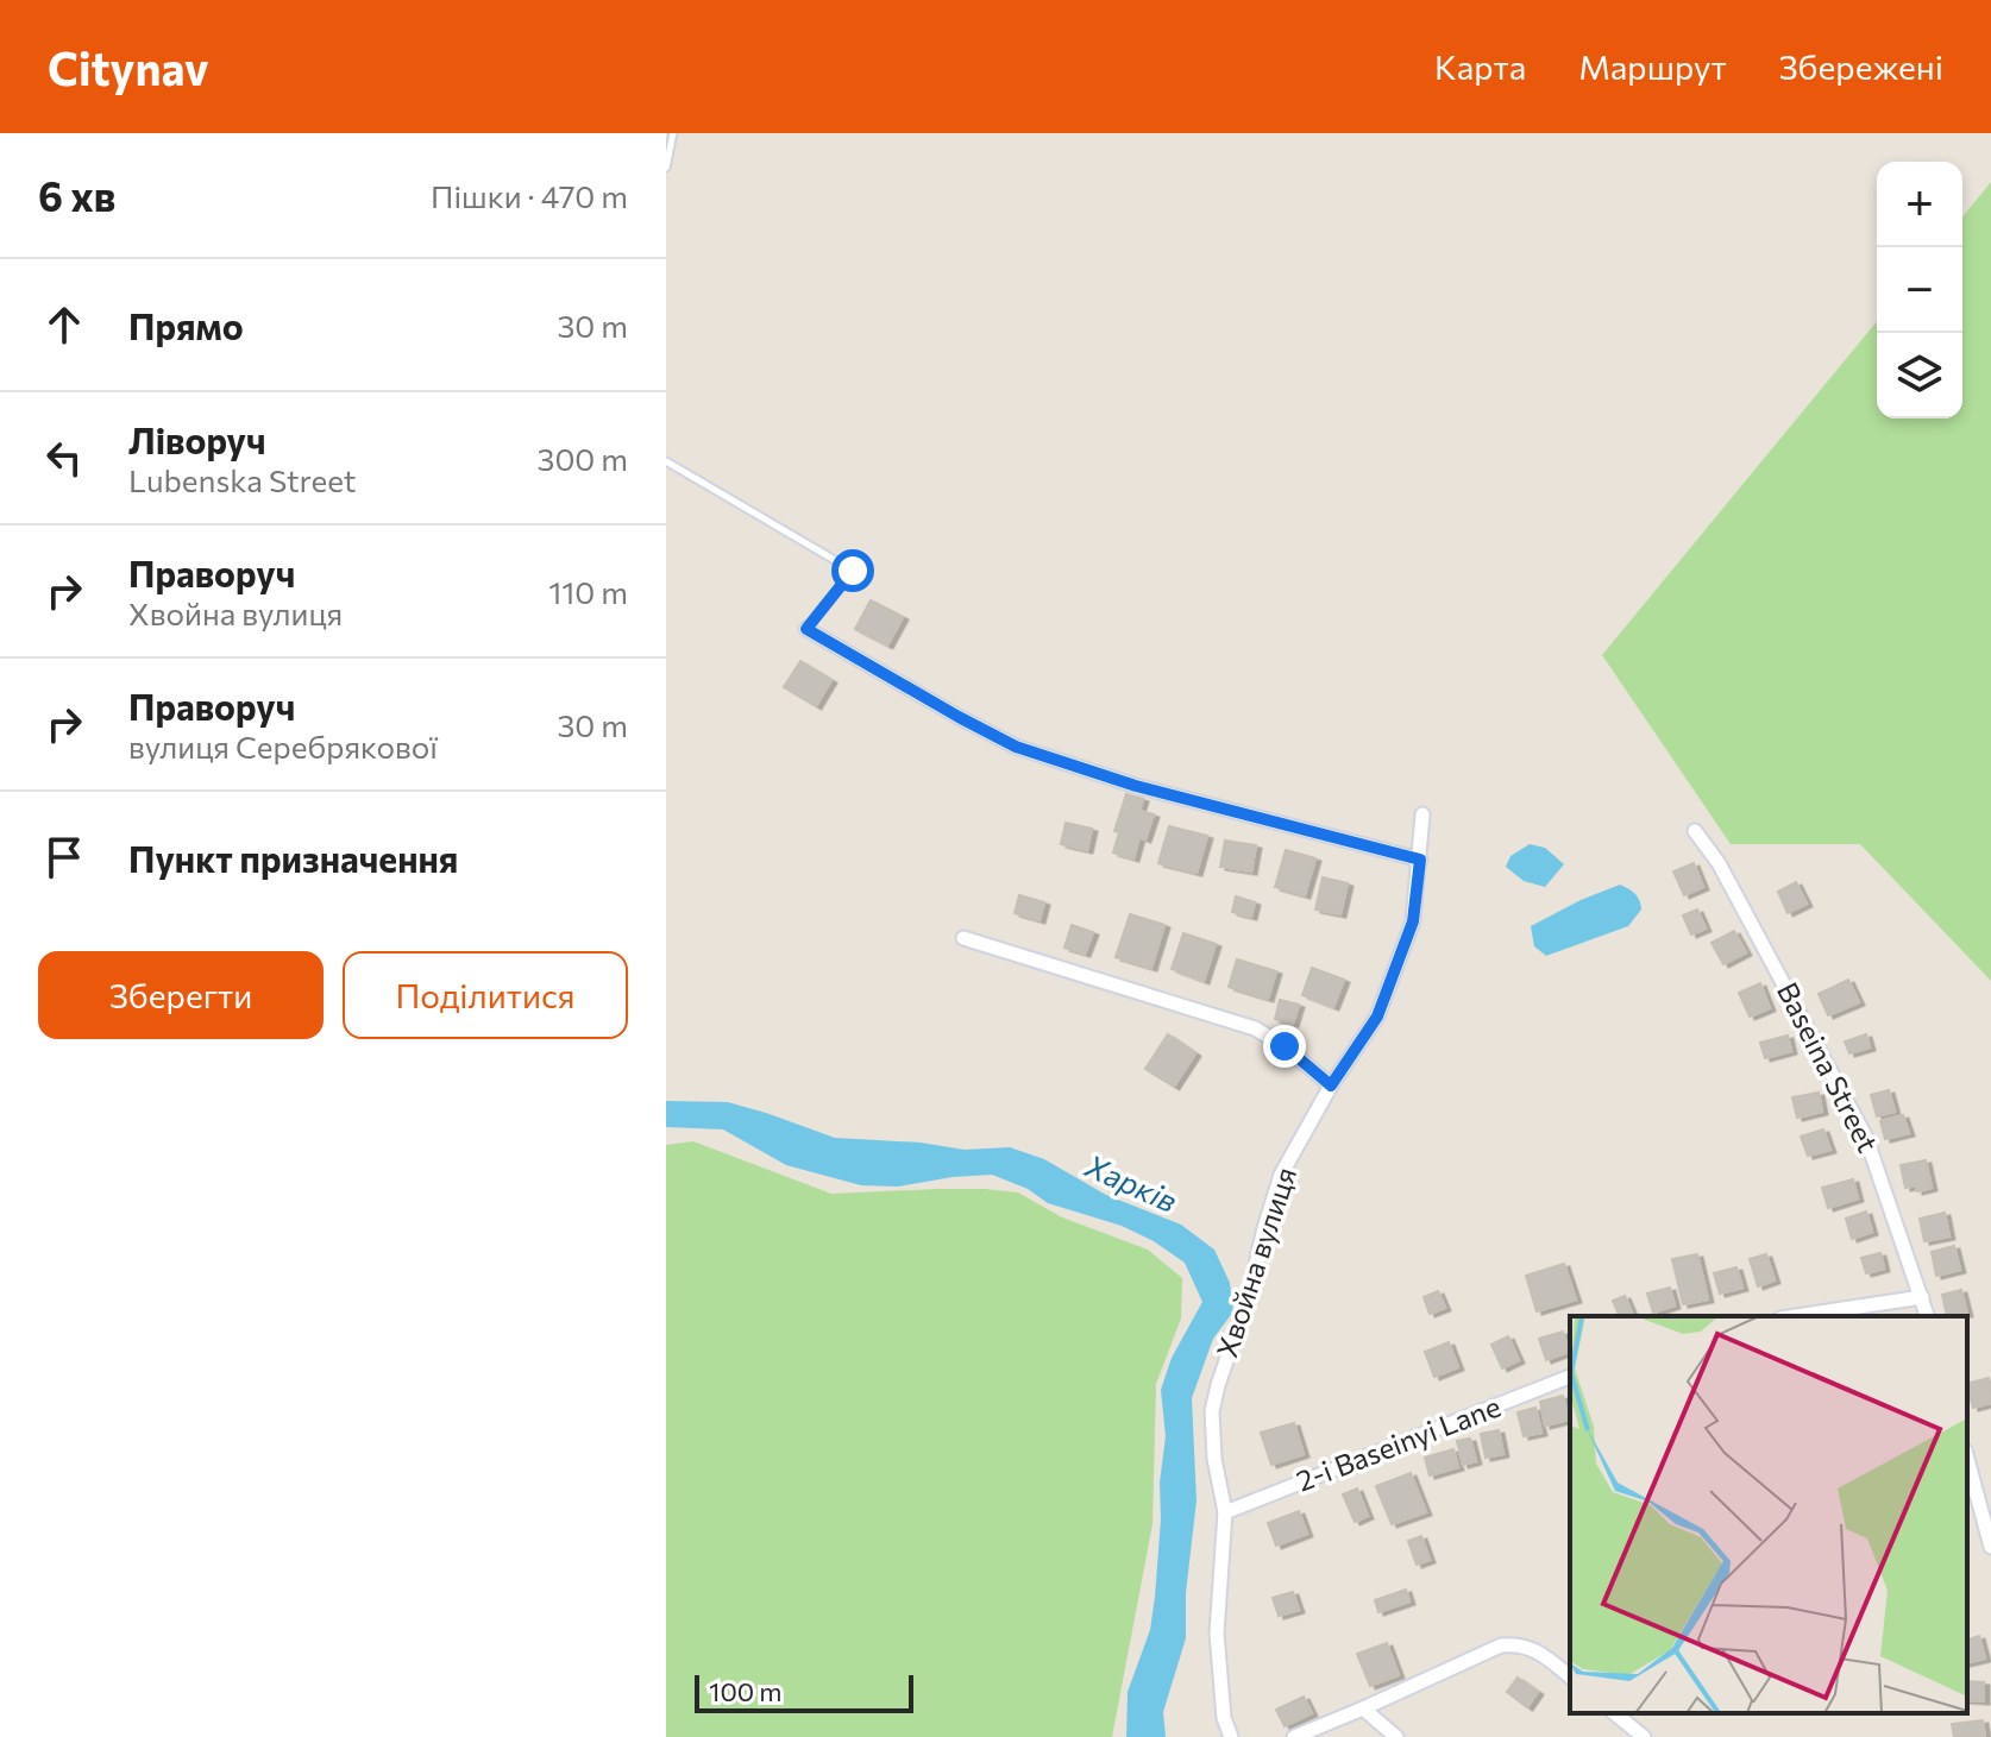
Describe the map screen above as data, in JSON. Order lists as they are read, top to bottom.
{
  "streets": {
    "street": ["Baseina Street", "Хвойна вулиця", "2-i Baseinyi Lane"]
  },
  "crossings": [
    ["Хвойна вулиця", "2-i Baseinyi Lane"]
  ],
  "water": ["Харків"],
  "scale_bar": "100 m",
  "page": {
    "header": "Citynav",
    "nav": ["Карта", "Маршрут", "Збережені"],
    "heading": ["6 хв", "Пішки · 470 m"],
    "map_buttons": ["+", "−"],
    "list": [
      ["Прямо", "30 m"],
      ["Ліворуч", "Lubenska Street", "300 m"],
      ["Праворуч", "Хвойна вулиця", "110 m"],
      ["Праворуч", "вулиця Серебрякової", "30 m"],
      "Пункт призначення"
    ],
    "buttons": ["Зберегти", "Поділитися"],
    "scale": "100 m"
  }
}
